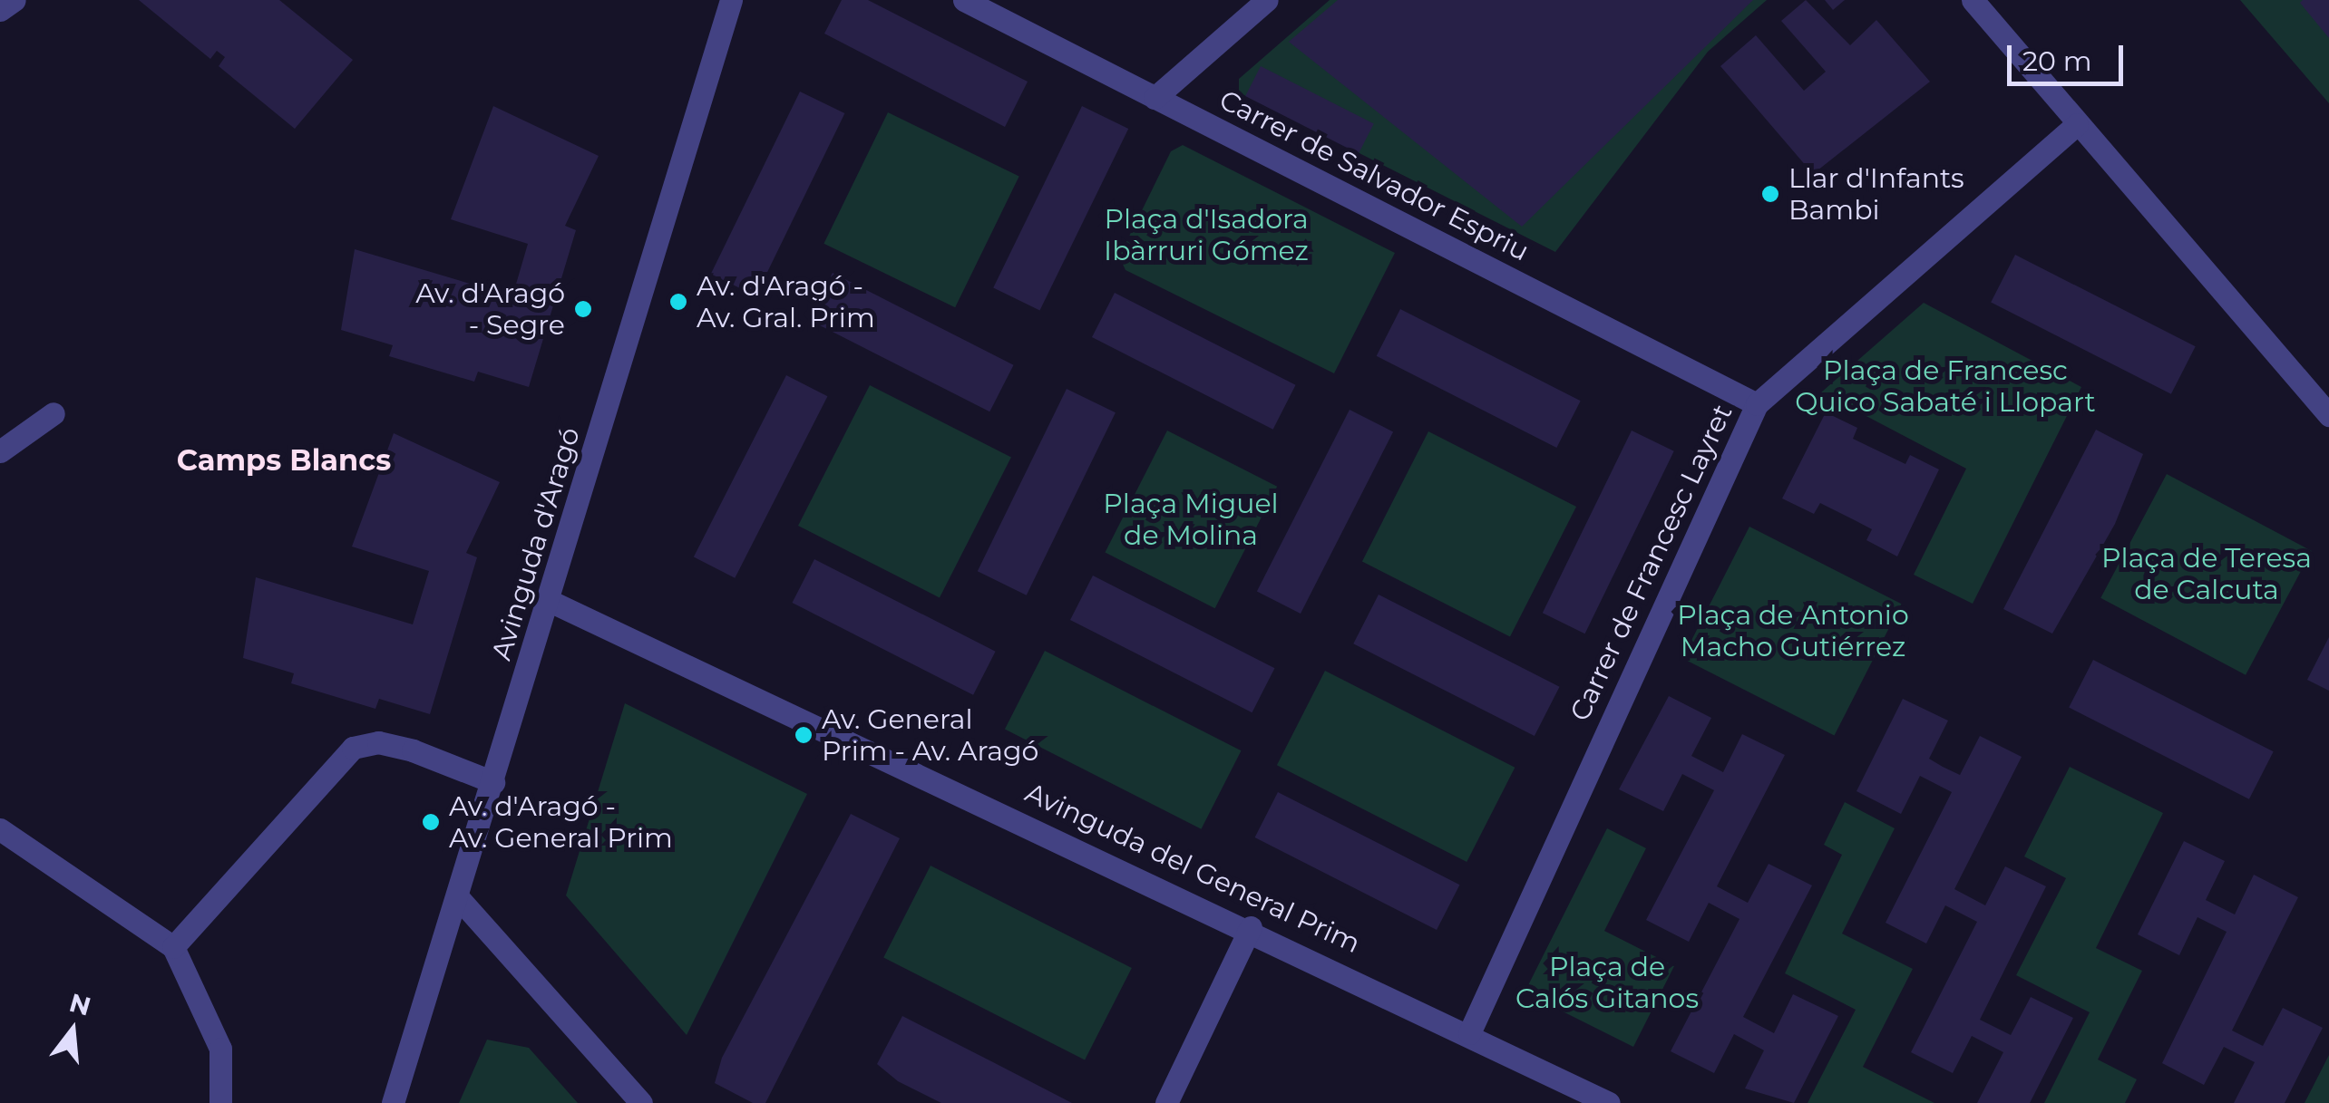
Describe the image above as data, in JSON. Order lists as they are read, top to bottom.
{
  "streets": {
    "street": [
      "Carrer de Salvador Espriu",
      "Avinguda d'Aragó",
      "Carrer de Francesc Layret",
      "Avinguda del General Prim"
    ]
  },
  "crossings": [
    ["Carrer de Salvador Espriu", "Carrer de Francesc Layret"],
    ["Avinguda d'Aragó", "Avinguda del General Prim"],
    ["Carrer de Francesc Layret", "Avinguda del General Prim"]
  ],
  "districts": ["Camps Blancs"],
  "parks": [
    "Plaça d'Isadora Ibàrruri Gómez",
    "Plaça de Francesc Quico Sabaté i Llopart",
    "Plaça Miguel de Molina",
    "Plaça de Teresa de Calcuta",
    "Plaça de Antonio Macho Gutiérrez",
    "Plaça de Calós Gitanos"
  ],
  "places": [
    "Llar d'Infants Bambi",
    "Av. d'Aragó - Av. Gral. Prim",
    "Av. d'Aragó - Segre",
    "Av. General Prim - Av. Aragó",
    "Av. d'Aragó - Av. General Prim"
  ],
  "scale_bar": "20 m",
  "north": "top"
}
